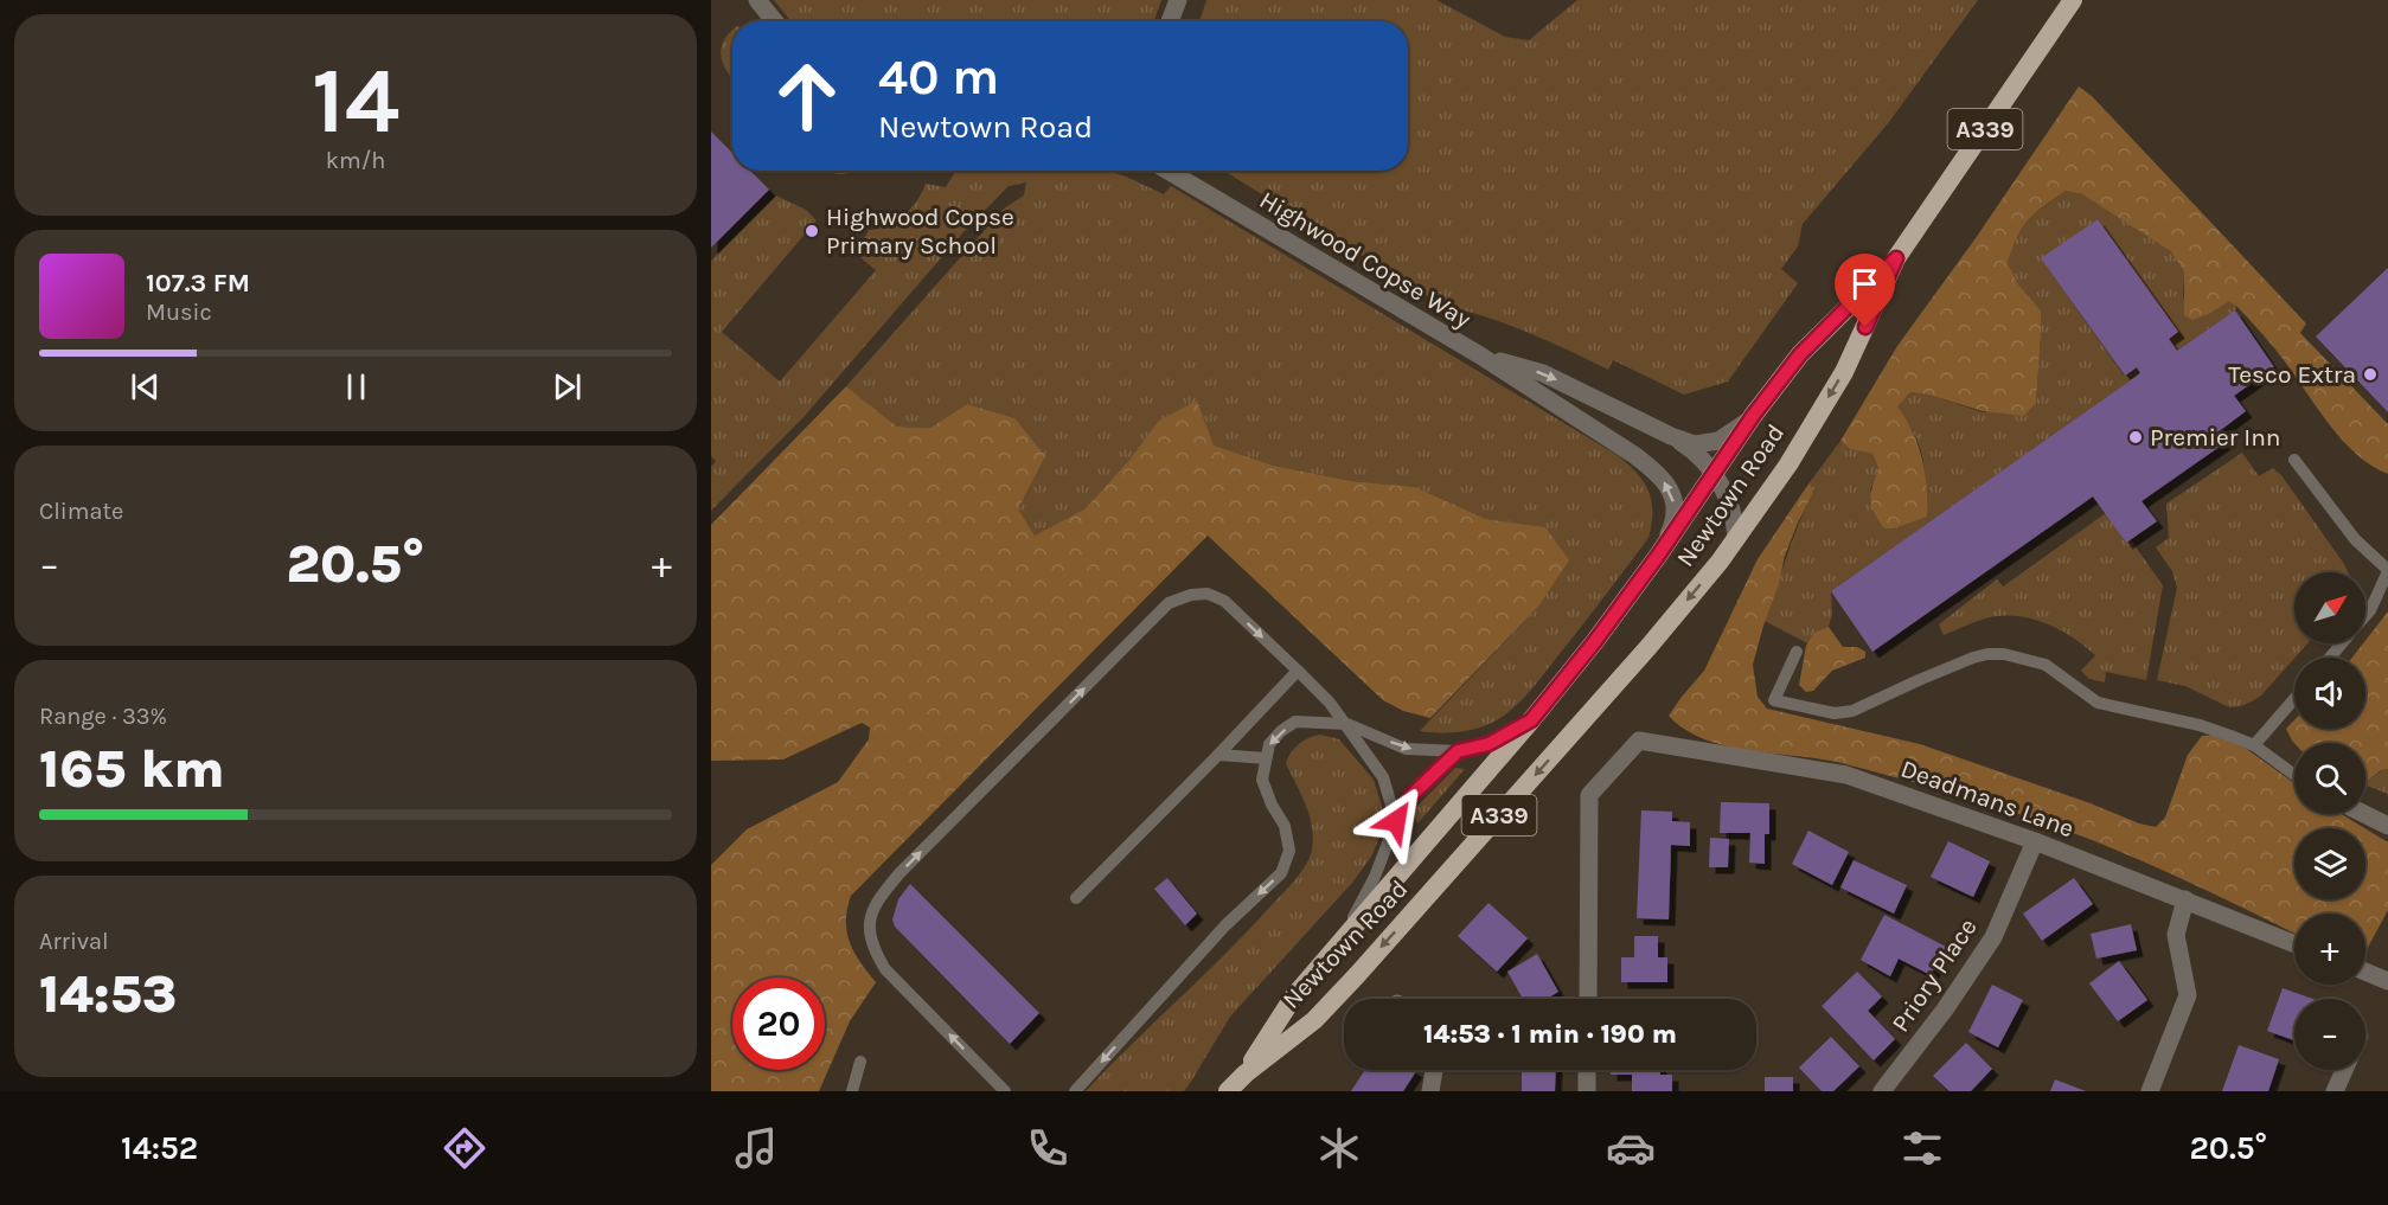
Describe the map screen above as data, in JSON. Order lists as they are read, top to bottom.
{
  "streets": {
    "highway": ["A339", "Newtown Road"],
    "street": ["Highwood Copse Way", "Deadmans Lane", "Priory Place"]
  },
  "crossings": [
    ["Highwood Copse Way", "Newtown Road"],
    ["Deadmans Lane", "Priory Place"]
  ],
  "places": ["Highwood Copse Primary School", "Tesco Extra", "Premier Inn"],
  "north": "top right",
  "page": {
    "tile": [
      ["14", "km/h"],
      "Climate",
      ["Range · 33%", "165 km"],
      ["Arrival", "14:53"]
    ],
    "turn": ["40 m", "Newtown Road"],
    "song": ["107.3 FM", "Music"],
    "heat": ["−", "20.5°", "+"],
    "map_buttons": ["+", "−"],
    "limit": "20",
    "trip": "14:53 · 1 min · 190 m",
    "tabs": ["14:52", "20.5°"]
  }
}
